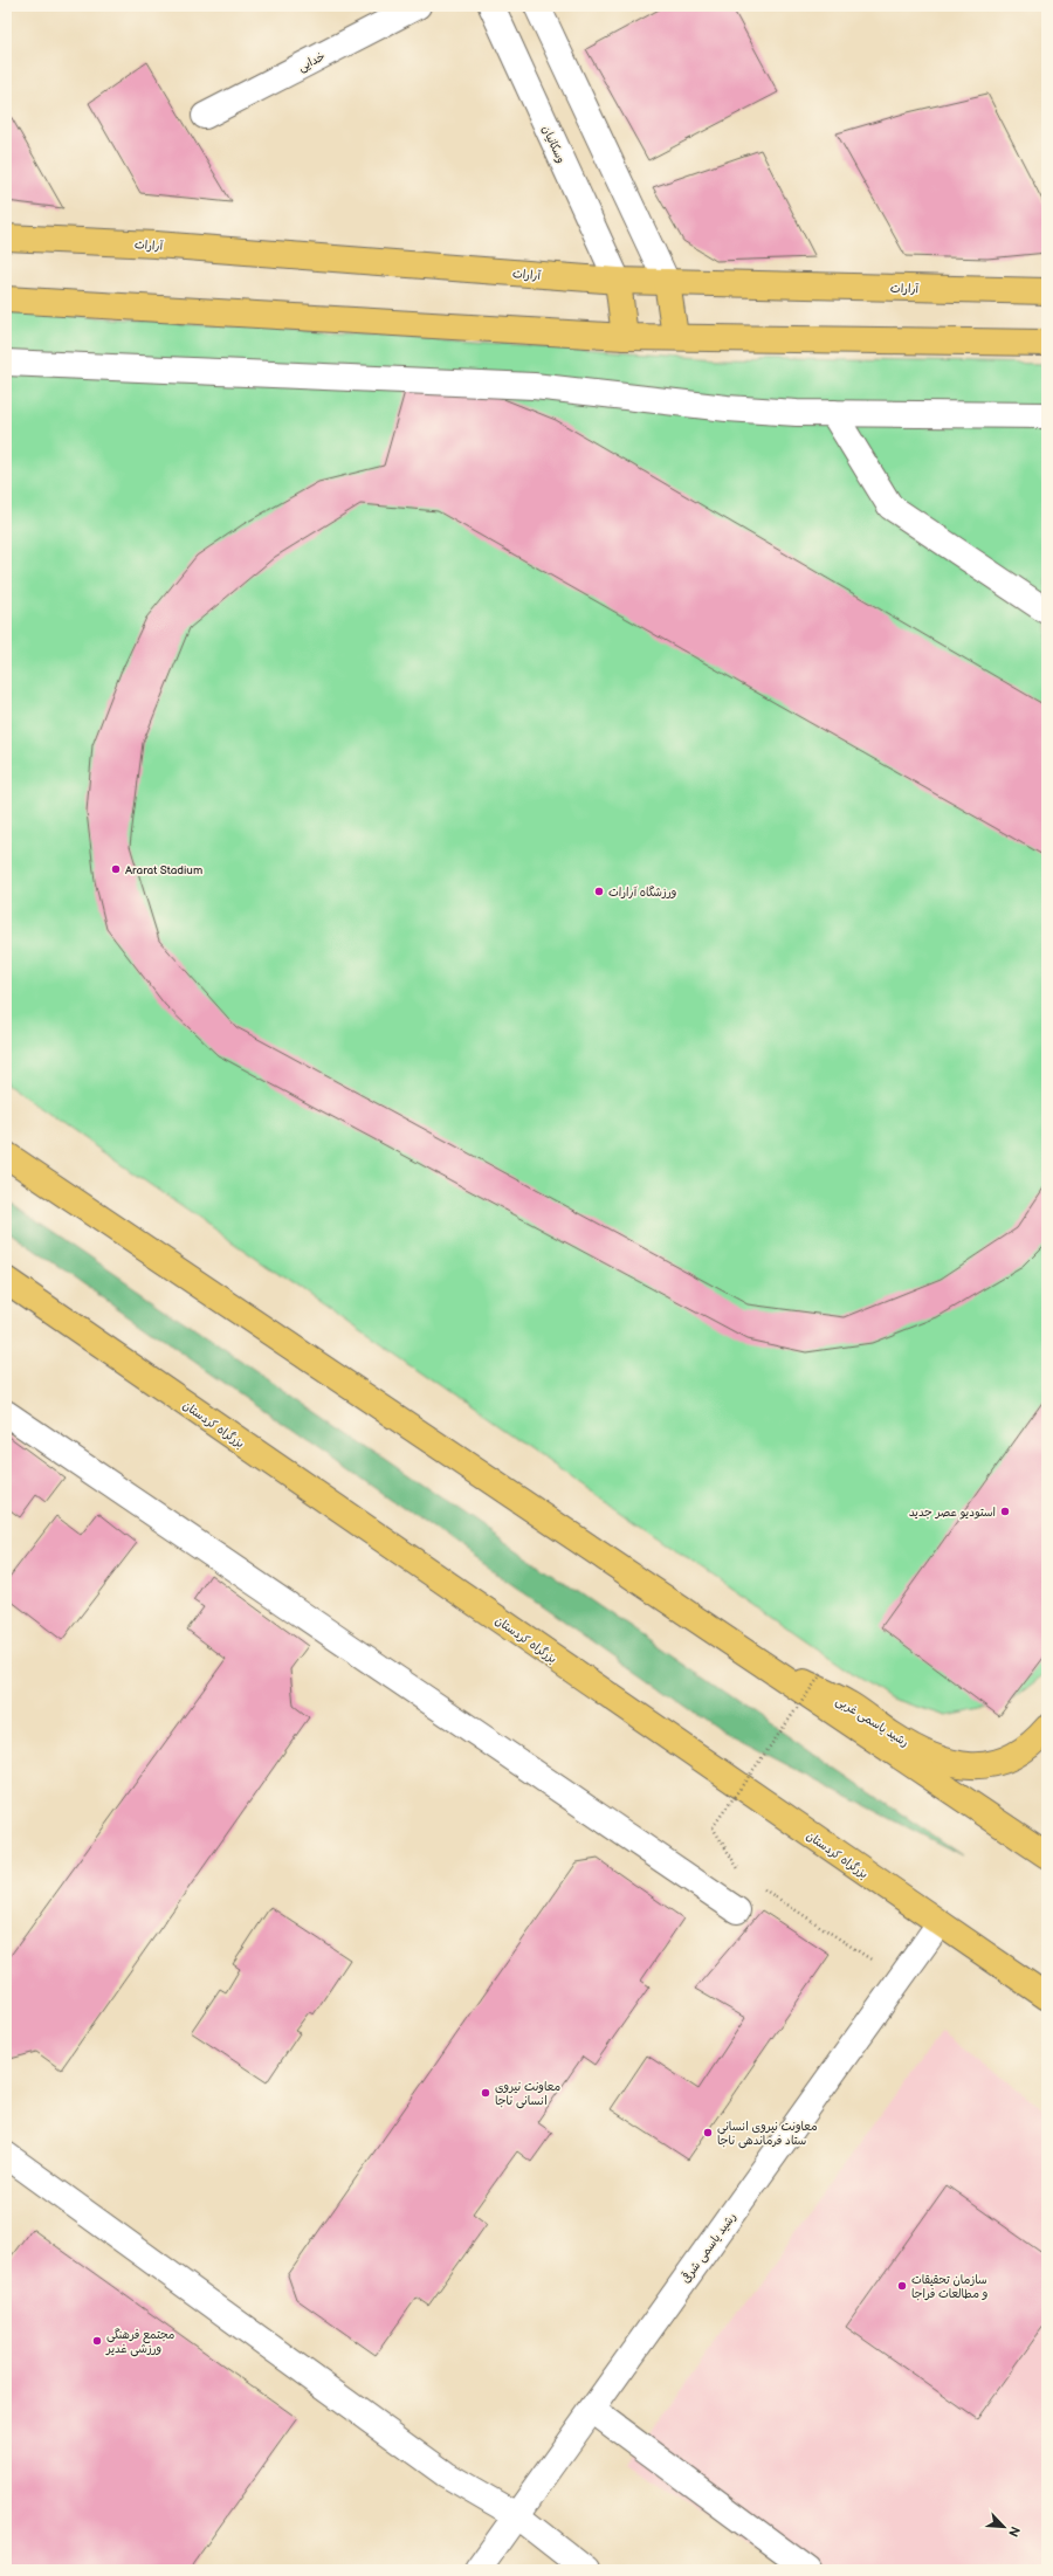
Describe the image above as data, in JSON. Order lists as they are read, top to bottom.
{
  "streets": {
    "main road": ["آرارات", "بزرگراه کردستان", "رشید یاسمی غربی"],
    "street": ["خدایی", "وسکانیان", "رشید یاسمی شرقی"]
  },
  "crossings": [
    ["وسکانیان", "آرارات"],
    ["بزرگراه کردستان", "رشید یاسمی شرقی"]
  ],
  "places": [
    "Ararat Stadium",
    "ورزشگاه آرارات",
    "استودیو عصر جدید",
    "معاونت نیروی انسانی ناجا",
    "معاونت نیروی انسانی ستاد فرماندهی ناجا",
    "سازمان تحقیقات و مطالعات فراجا",
    "مجتمع فرهنگی ورزشی غدیر"
  ],
  "north": "bottom right"
}
